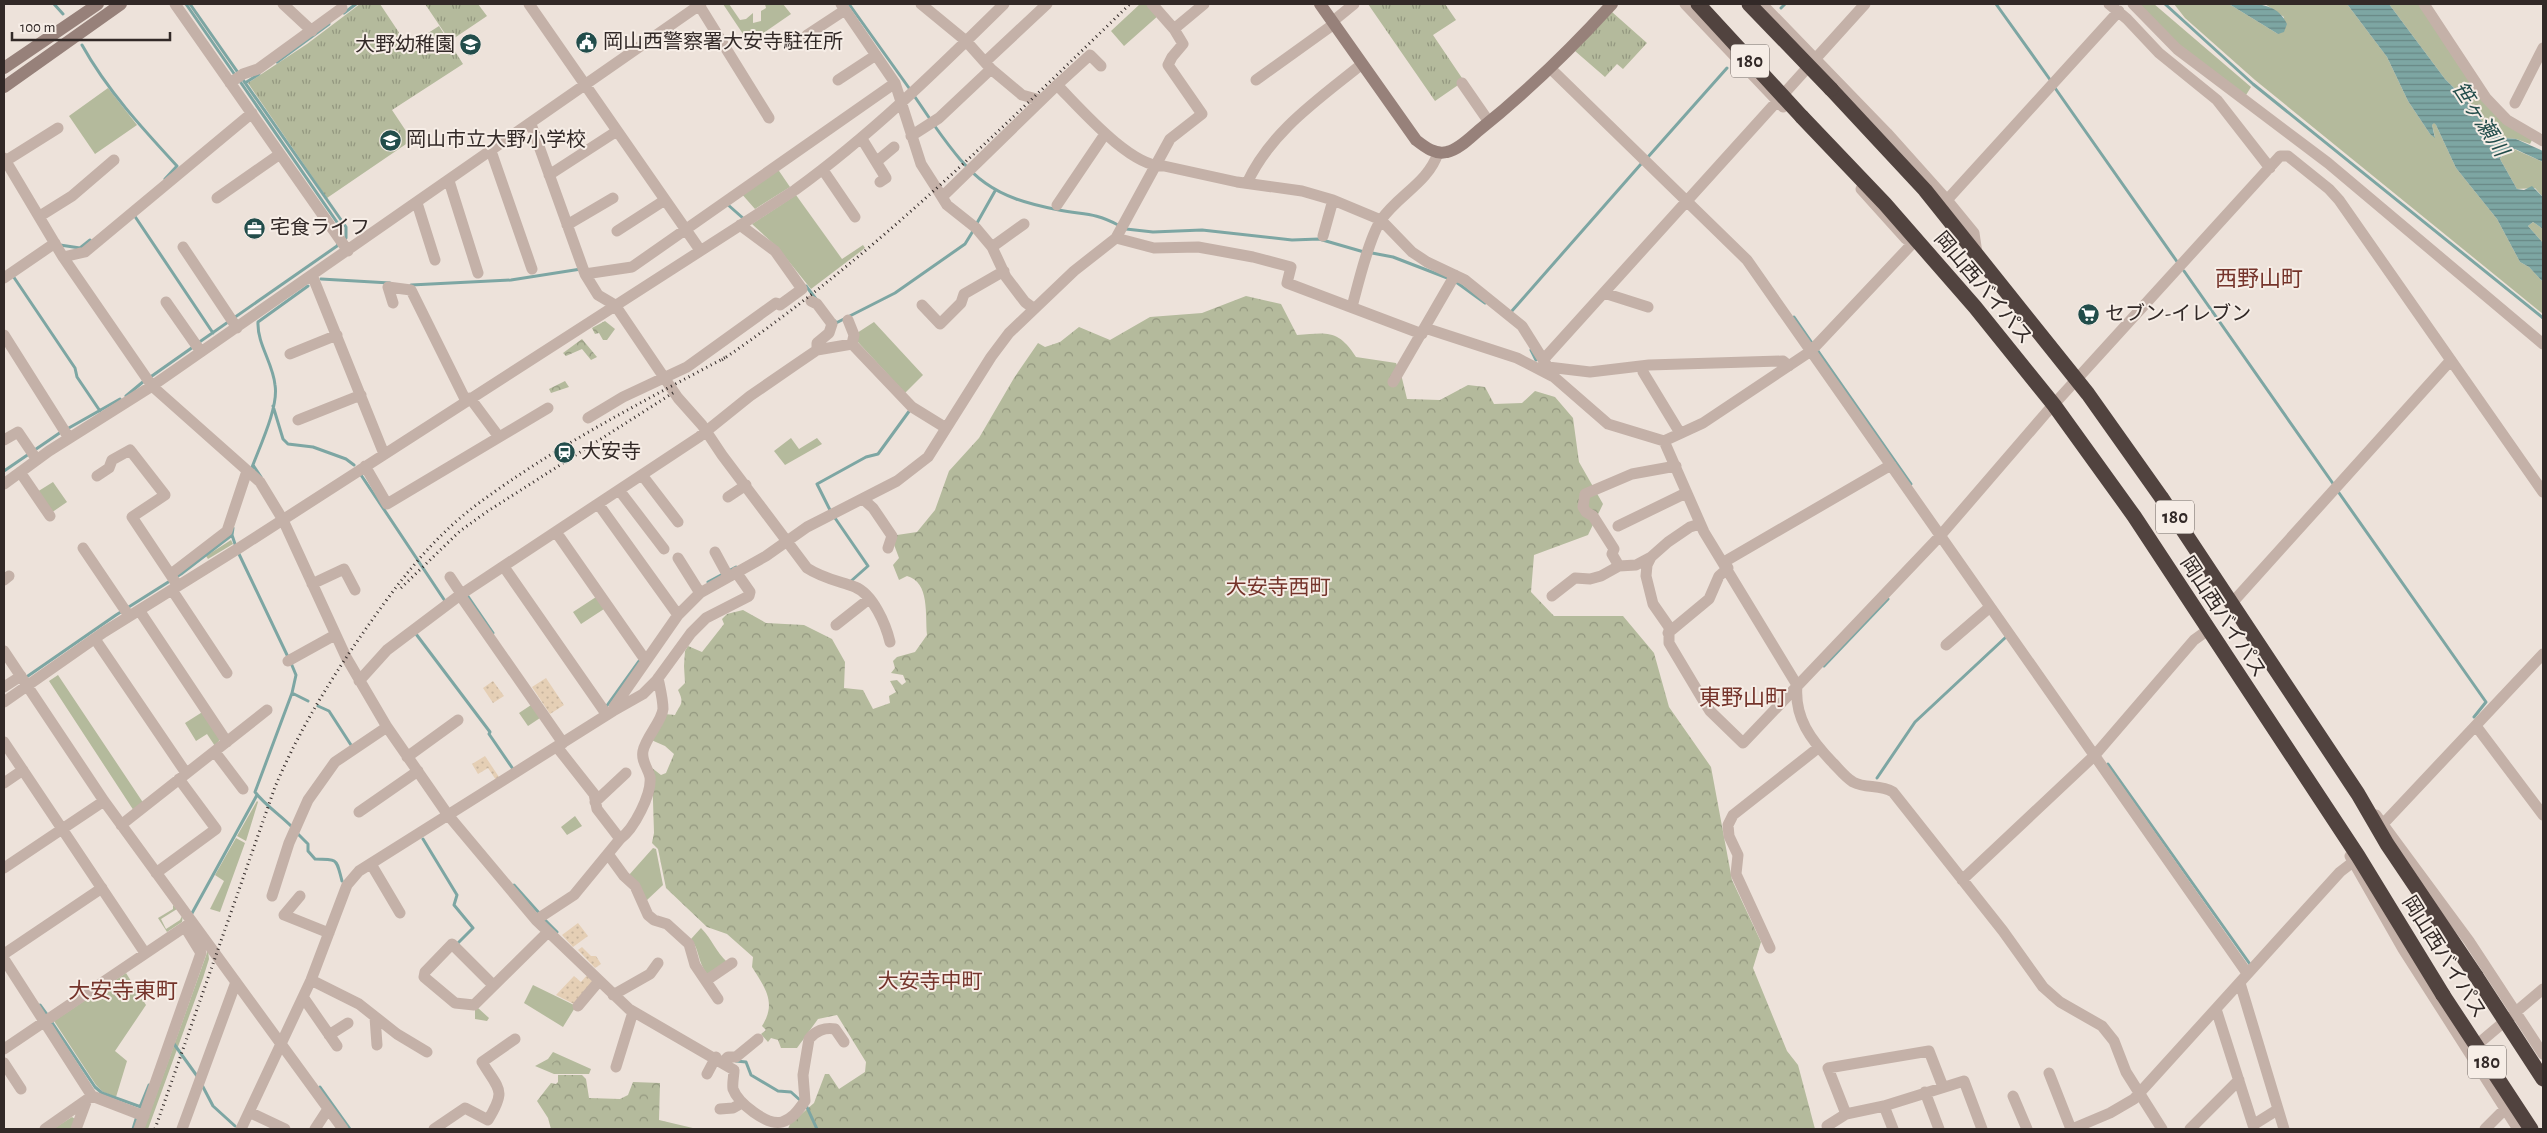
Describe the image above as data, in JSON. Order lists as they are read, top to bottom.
{
  "streets": {
    "highway": ["180", "岡山西バイパス"]
  },
  "districts": [
    "西野山町",
    "大安寺西町",
    "東野山町",
    "大安寺中町",
    "大安寺東町"
  ],
  "water": ["笹ヶ瀬川"],
  "places": {
    "public building": ["岡山西警察署大安寺駐在所"],
    "school or university": ["大野幼稚園", "岡山市立大野小学校"],
    "office": ["宅食ライフ"],
    "supermarket": ["セブン-イレブン"],
    "station": ["大安寺"]
  },
  "scale_bar": "100 m"
}
